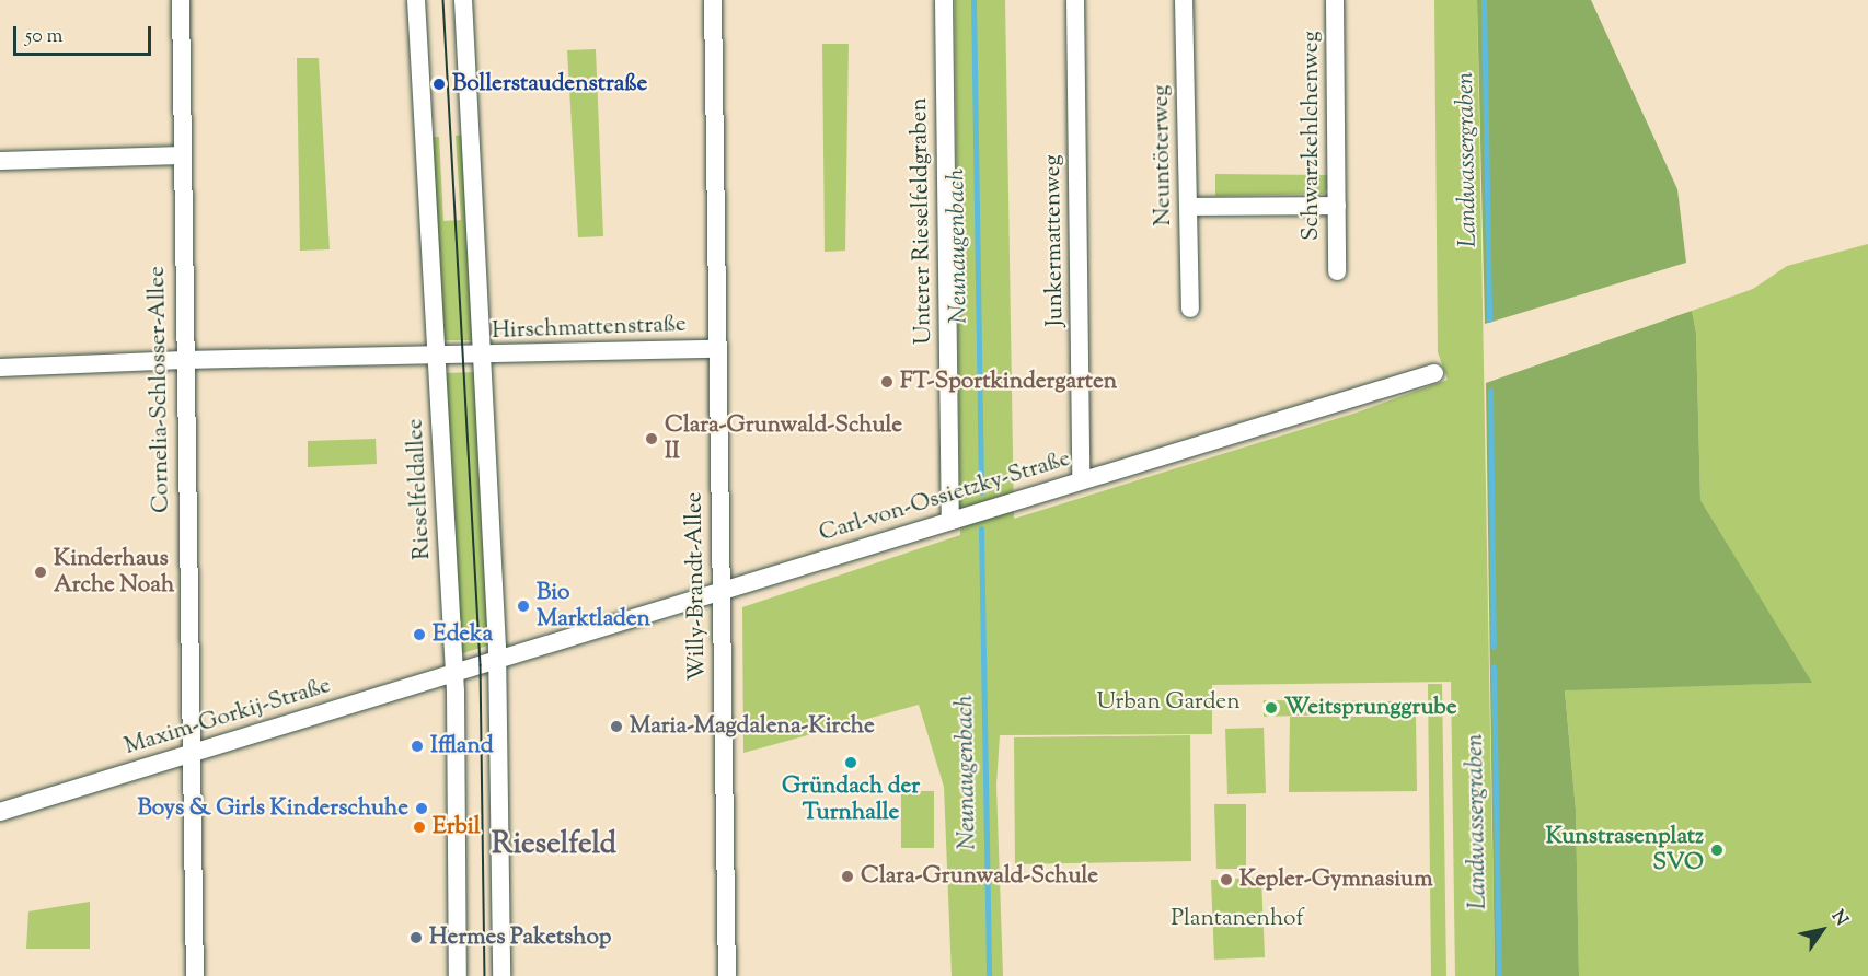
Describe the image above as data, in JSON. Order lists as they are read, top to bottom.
{
  "streets": {
    "street": [
      "Schwarzkehlchenweg",
      "Neuntöterweg",
      "Unterer Rieselfeldgraben",
      "Junkermattenweg",
      "Hirschmattenstraße",
      "Cornelia-Schlosser-Allee",
      "Rieselfeldallee",
      "Carl-von-Ossietzky-Straße",
      "Willy-Brandt-Allee",
      "Maxim-Gorkij-Straße"
    ]
  },
  "crossings": [
    ["Unterer Rieselfeldgraben", "Carl-von-Ossietzky-Straße"],
    ["Junkermattenweg", "Carl-von-Ossietzky-Straße"],
    ["Hirschmattenstraße", "Cornelia-Schlosser-Allee"],
    ["Hirschmattenstraße", "Rieselfeldallee"],
    ["Hirschmattenstraße", "Willy-Brandt-Allee"],
    ["Cornelia-Schlosser-Allee", "Maxim-Gorkij-Straße"],
    ["Rieselfeldallee", "Carl-von-Ossietzky-Straße"],
    ["Rieselfeldallee", "Maxim-Gorkij-Straße"],
    ["Carl-von-Ossietzky-Straße", "Willy-Brandt-Allee"],
    ["Carl-von-Ossietzky-Straße", "Maxim-Gorkij-Straße"]
  ],
  "districts": ["Rieselfeld"],
  "water": ["Landwassergraben", "Neunaugenbach"],
  "parks": ["Urban Garden", "Plantanenhof"],
  "places": [
    "Bollerstaudenstraße",
    "FT-Sportkindergarten",
    "Clara-Grunwald-Schule II",
    "Kinderhaus Arche Noah",
    "Bio Marktladen",
    "Edeka",
    "Weitsprunggrube",
    "Maria-Magdalena-Kirche",
    "Iffland",
    "Gründach der Turnhalle",
    "Boys & Girls Kinderschuhe",
    "Erbil",
    "Kunstrasenplatz SVO",
    "Clara-Grunwald-Schule",
    "Kepler-Gymnasium",
    "Hermes Paketshop"
  ],
  "scale_bar": "50 m",
  "north": "top right"
}
